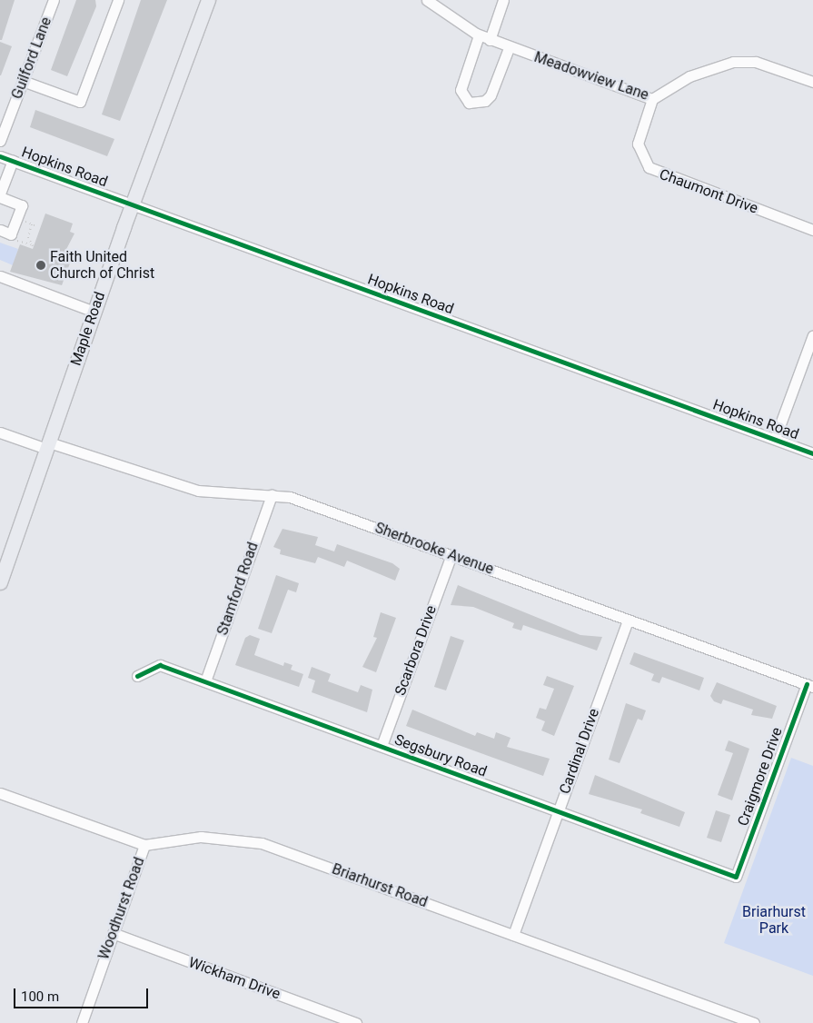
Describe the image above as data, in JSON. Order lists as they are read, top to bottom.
{
  "streets": {
    "main road": ["Maple Road"],
    "street": [
      "Guilford Lane",
      "Meadowview Lane",
      "Hopkins Road",
      "Chaumont Drive",
      "Sherbrooke Avenue",
      "Stamford Road",
      "Scarbora Drive",
      "Cardinal Drive",
      "Segsbury Road",
      "Craigmore Drive",
      "Briarhurst Road",
      "Woodhurst Road",
      "Wickham Drive"
    ]
  },
  "crossings": [
    ["Meadowview Lane", "Chaumont Drive"],
    ["Hopkins Road", "Maple Road"],
    ["Maple Road", "Sherbrooke Avenue"],
    ["Sherbrooke Avenue", "Stamford Road"],
    ["Sherbrooke Avenue", "Scarbora Drive"],
    ["Sherbrooke Avenue", "Cardinal Drive"],
    ["Sherbrooke Avenue", "Craigmore Drive"],
    ["Stamford Road", "Segsbury Road"],
    ["Scarbora Drive", "Segsbury Road"],
    ["Cardinal Drive", "Segsbury Road"],
    ["Cardinal Drive", "Briarhurst Road"],
    ["Segsbury Road", "Craigmore Drive"],
    ["Briarhurst Road", "Woodhurst Road"],
    ["Woodhurst Road", "Wickham Drive"]
  ],
  "parks": ["Briarhurst Park"],
  "places": ["Faith United Church of Christ"],
  "scale_bar": "100 m"
}
